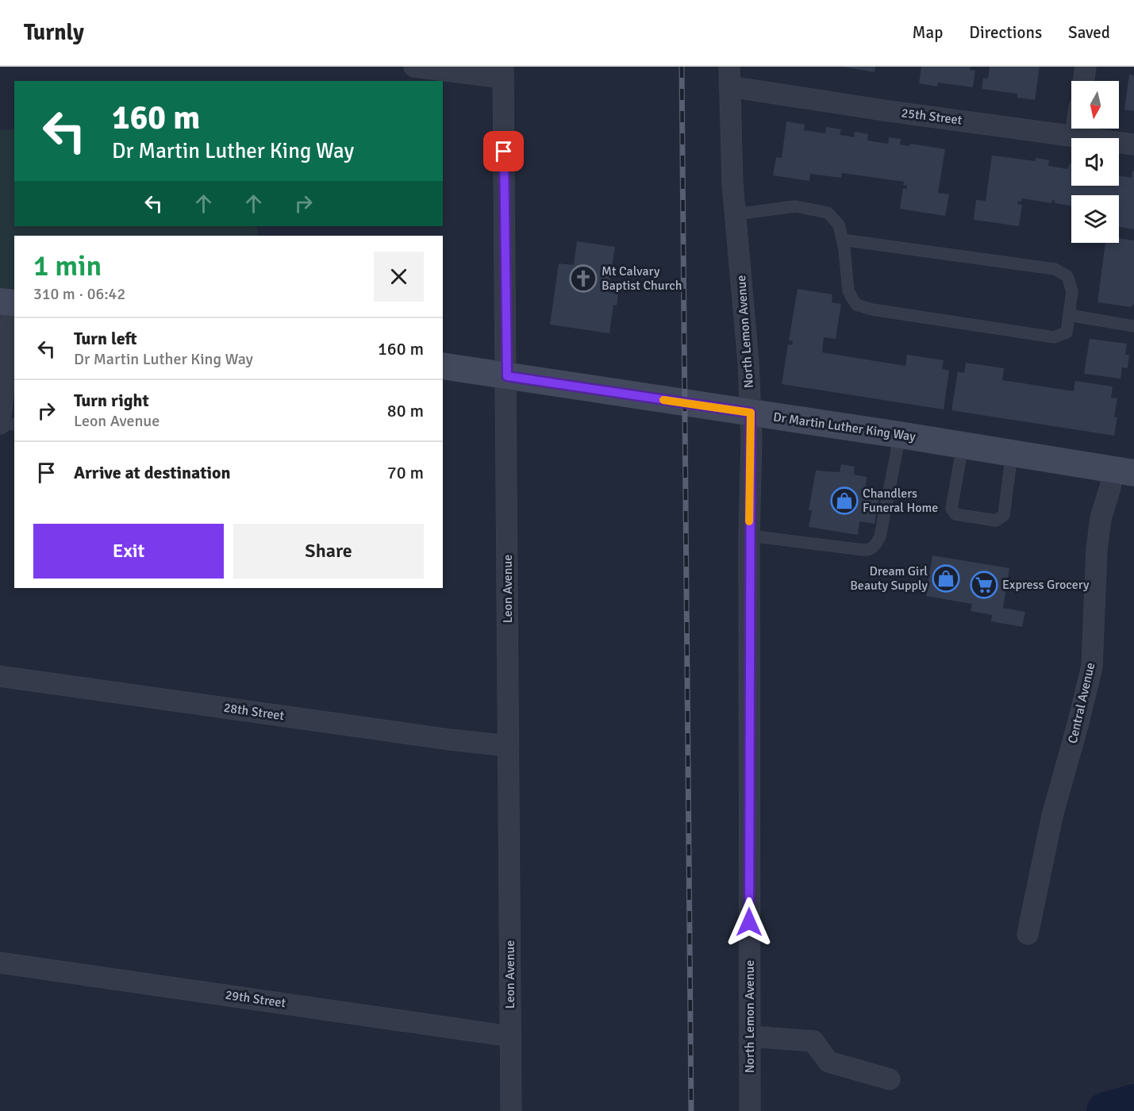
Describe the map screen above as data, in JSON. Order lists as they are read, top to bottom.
{
  "streets": {
    "street": [
      "25th Street",
      "North Lemon Avenue",
      "Dr Martin Luther King Way",
      "Leon Avenue",
      "Central Avenue",
      "28th Street",
      "29th Street"
    ]
  },
  "crossings": [
    ["25th Street", "North Lemon Avenue"],
    ["North Lemon Avenue", "Dr Martin Luther King Way"],
    ["Dr Martin Luther King Way", "Leon Avenue"],
    ["Dr Martin Luther King Way", "Central Avenue"],
    ["Leon Avenue", "28th Street"],
    ["Leon Avenue", "29th Street"]
  ],
  "places": {
    "church": ["Mt Calvary Baptist Church"],
    "shop": ["Chandlers Funeral Home", "Dream Girl Beauty Supply"],
    "supermarket": ["Express Grocery"]
  },
  "north": "bottom",
  "page": {
    "header": "Turnly",
    "nav": ["Map", "Directions", "Saved"],
    "turn": ["160 m", "Dr Martin Luther King Way"],
    "heading": ["1 min", "310 m · 06:42"],
    "list": [
      {
        "name": "Turn left",
        "note": "Dr Martin Luther King Way",
        "value": "160 m"
      },
      {
        "name": "Turn right",
        "note": "Leon Avenue",
        "value": "80 m"
      },
      {
        "name": "Arrive at destination",
        "value": "70 m"
      }
    ],
    "buttons": ["Exit", "Share"]
  }
}
